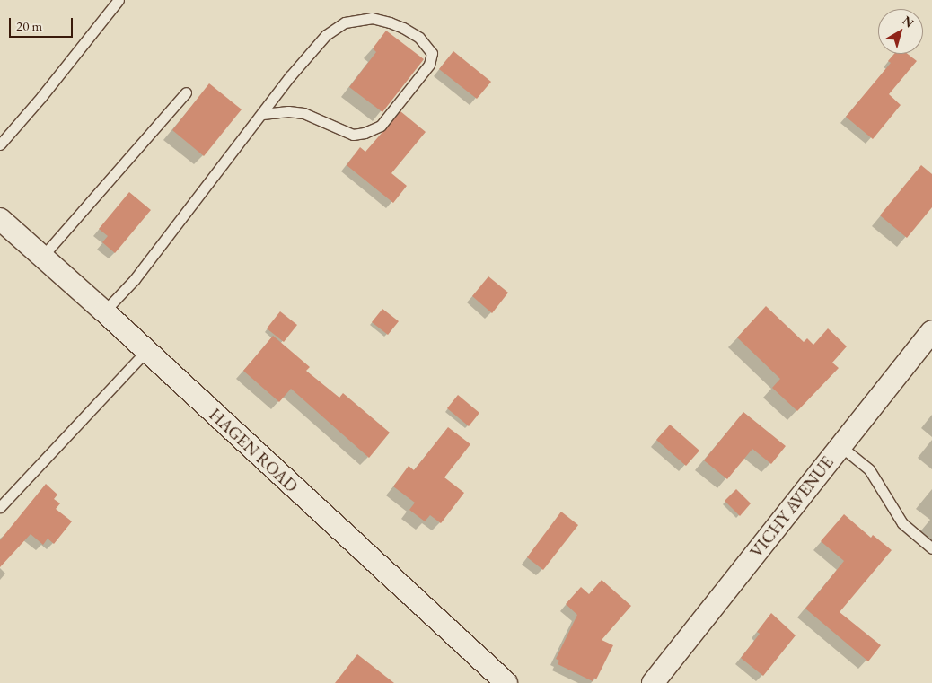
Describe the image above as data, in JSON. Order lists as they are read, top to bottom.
{
  "streets": {
    "street": ["HAGEN ROAD", "VICHY AVENUE"]
  },
  "scale_bar": "20 m",
  "north": "top right"
}
